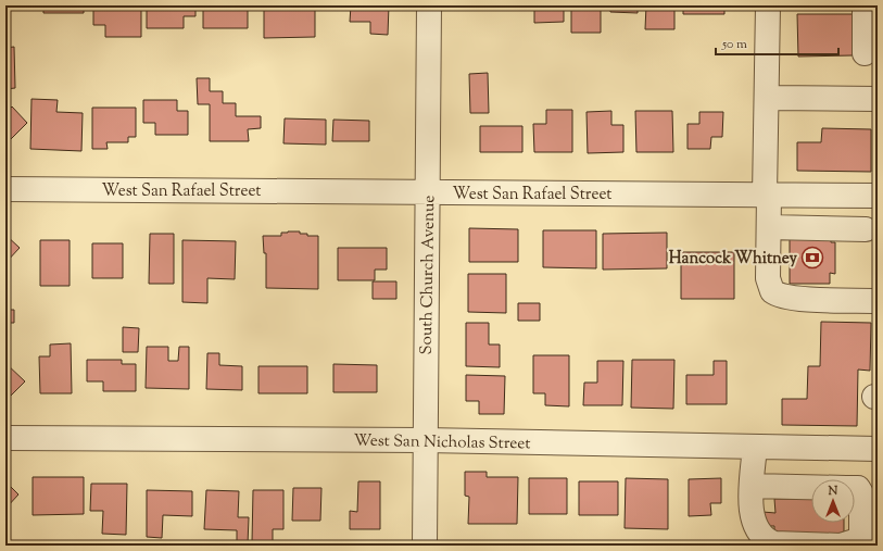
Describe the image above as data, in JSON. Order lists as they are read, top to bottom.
{
  "streets": {
    "street": ["West San Rafael Street", "South Church Avenue", "West San Nicholas Street"]
  },
  "crossings": [
    ["West San Rafael Street", "South Church Avenue"],
    ["South Church Avenue", "West San Nicholas Street"]
  ],
  "places": {
    "bank": ["Hancock Whitney"]
  },
  "scale_bar": "50 m",
  "north": "top"
}
